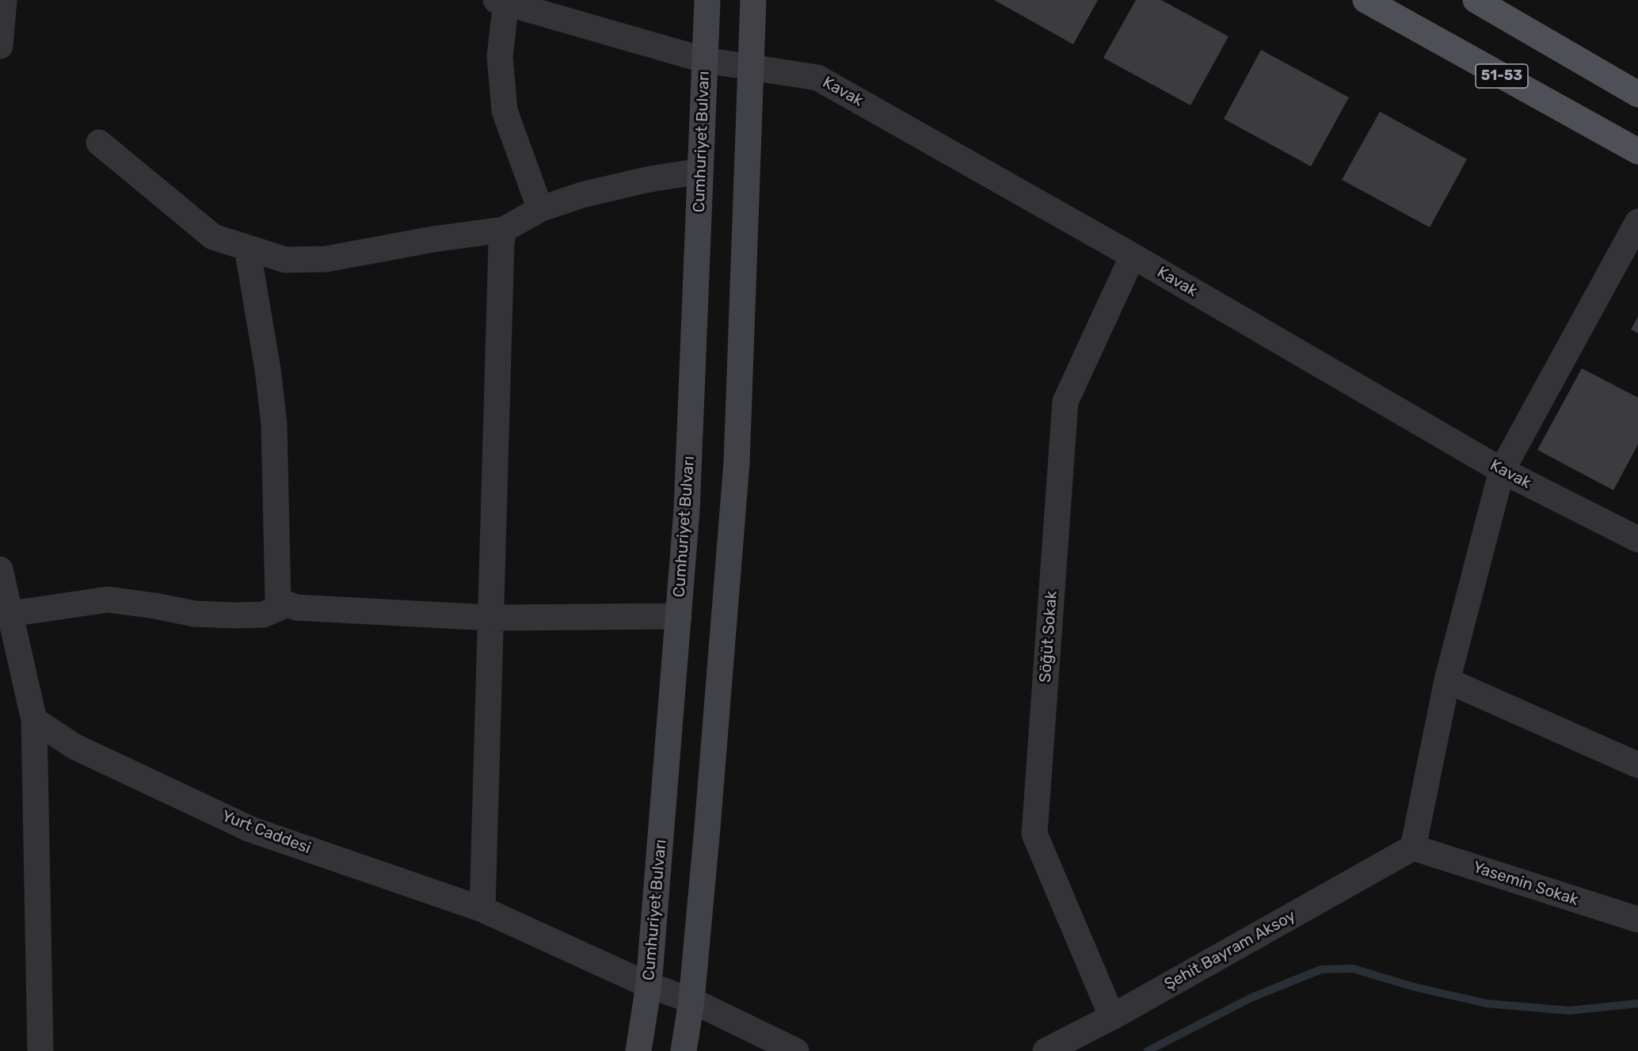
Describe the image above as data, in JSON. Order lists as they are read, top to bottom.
{
  "streets": {
    "main road": ["51-53", "Cumhuriyet Bulvarı"],
    "street": [
      "Kavak",
      "Söğüt Sokak",
      "Yurt Caddesi",
      "Yasemin Sokak",
      "Şehit Bayram Aksoy"
    ]
  },
  "crossings": [
    ["Kavak", "Cumhuriyet Bulvarı"],
    ["Kavak", "Söğüt Sokak"],
    ["Cumhuriyet Bulvarı", "Yurt Caddesi"],
    ["Söğüt Sokak", "Şehit Bayram Aksoy"],
    ["Yasemin Sokak", "Şehit Bayram Aksoy"]
  ]
}
